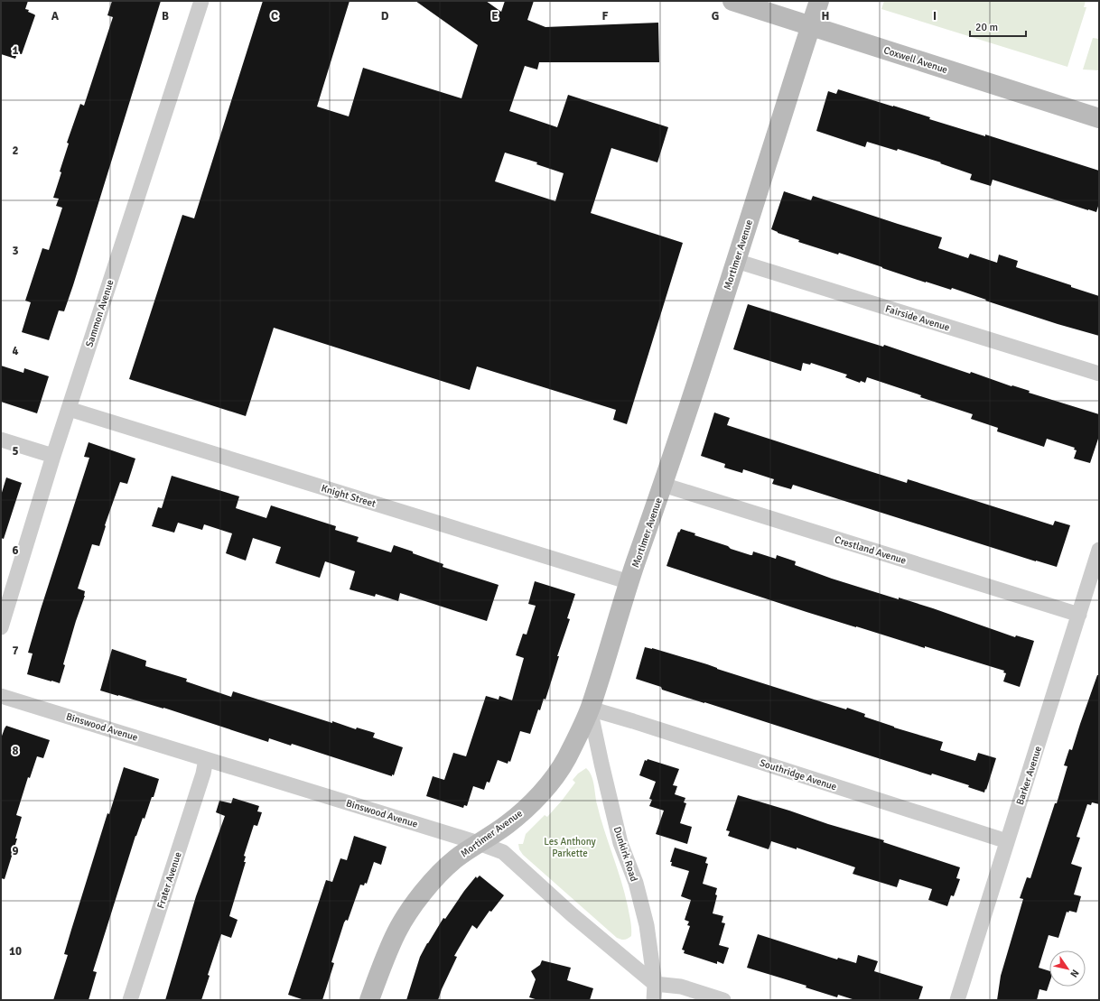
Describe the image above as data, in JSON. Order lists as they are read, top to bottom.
{
  "streets": {
    "street": [
      "Coxwell Avenue",
      "Mortimer Avenue",
      "Sammon Avenue",
      "Fairside Avenue",
      "Knight Street",
      "Crestland Avenue",
      "Binswood Avenue",
      "Southridge Avenue",
      "Barker Avenue",
      "Dunkirk Road",
      "Frater Avenue"
    ]
  },
  "crossings": [
    ["Coxwell Avenue", "Mortimer Avenue"],
    ["Mortimer Avenue", "Fairside Avenue"],
    ["Mortimer Avenue", "Knight Street"],
    ["Mortimer Avenue", "Crestland Avenue"],
    ["Mortimer Avenue", "Binswood Avenue"],
    ["Mortimer Avenue", "Southridge Avenue"],
    ["Mortimer Avenue", "Dunkirk Road"],
    ["Sammon Avenue", "Knight Street"],
    ["Crestland Avenue", "Barker Avenue"],
    ["Binswood Avenue", "Dunkirk Road"],
    ["Binswood Avenue", "Frater Avenue"],
    ["Southridge Avenue", "Barker Avenue"],
    ["Southridge Avenue", "Dunkirk Road"]
  ],
  "parks": ["Les Anthony Parkette"],
  "scale_bar": "20 m",
  "north": "bottom right",
  "grid": {
    "columns": [
      "A",
      "B",
      "C",
      "D",
      "E",
      "F",
      "G",
      "H",
      "I"
    ],
    "rows": [
      "1",
      "2",
      "3",
      "4",
      "5",
      "6",
      "7",
      "8",
      "9",
      "10"
    ]
  }
}
